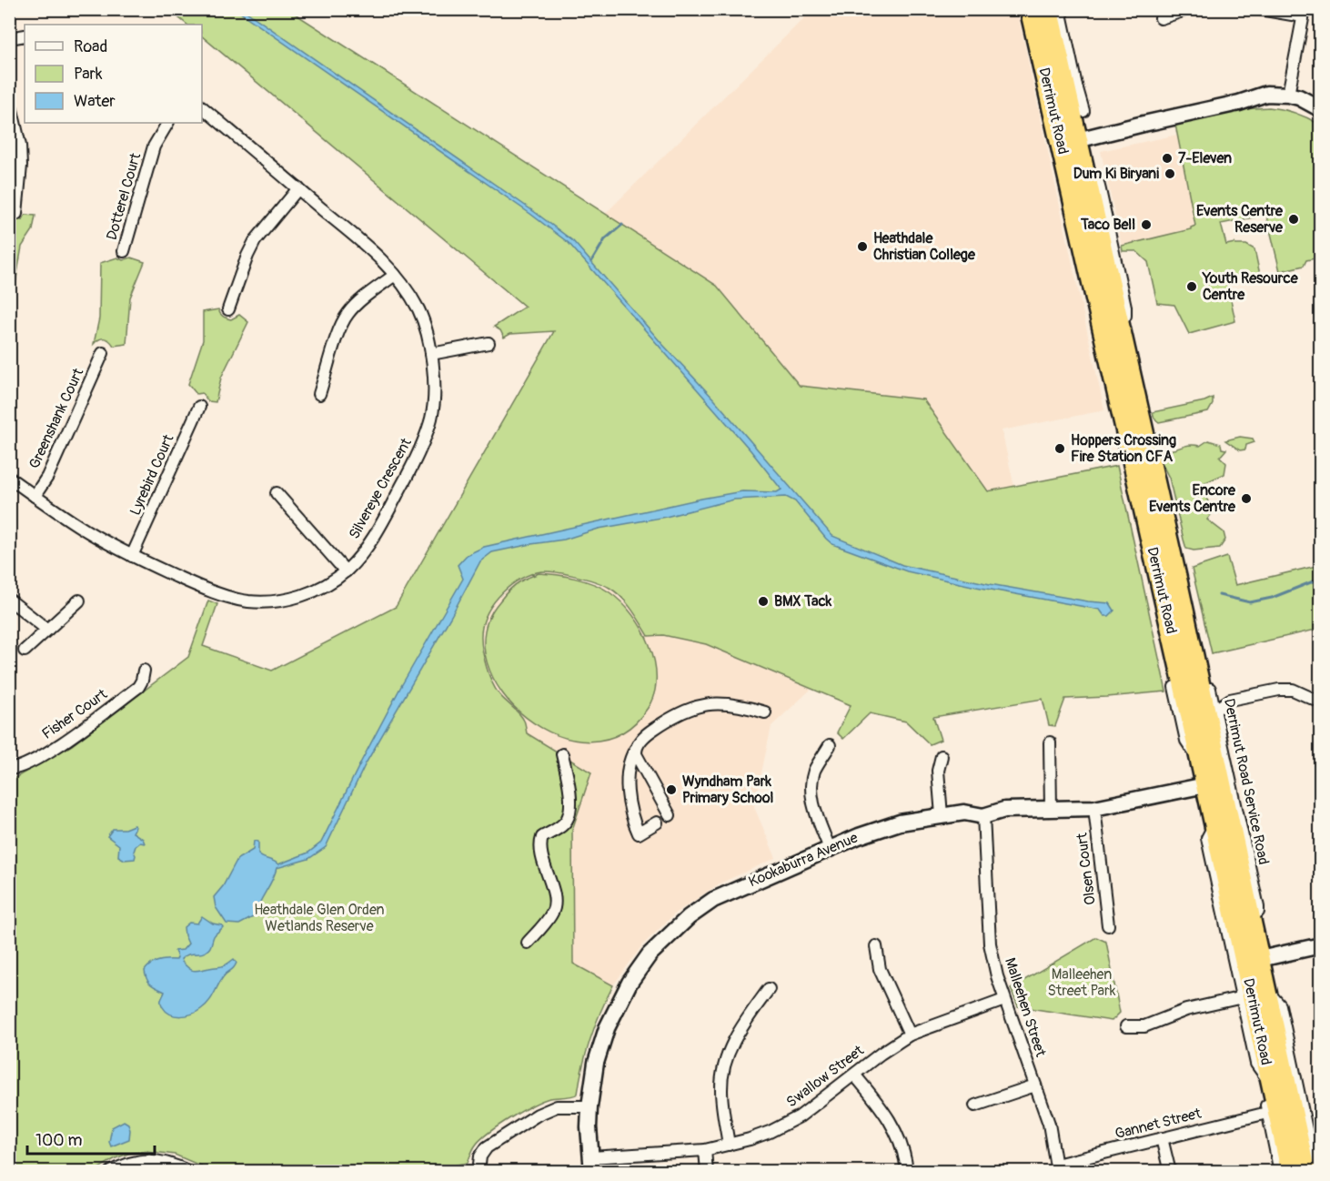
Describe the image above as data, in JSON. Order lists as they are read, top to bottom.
{
  "streets": {
    "highway": ["Derrimut Road"],
    "street": [
      "Dotterel Court",
      "Greenshank Court",
      "Lyrebird Court",
      "Silvereye Crescent",
      "Fisher Court",
      "Derrimut Road Service Road",
      "Kookaburra Avenue",
      "Olsen Court",
      "Malleehen Street",
      "Swallow Street",
      "Gannet Street"
    ]
  },
  "crossings": [
    ["Derrimut Road", "Derrimut Road Service Road"],
    ["Derrimut Road", "Kookaburra Avenue"],
    ["Greenshank Court", "Silvereye Crescent"],
    ["Lyrebird Court", "Silvereye Crescent"],
    ["Kookaburra Avenue", "Olsen Court"],
    ["Kookaburra Avenue", "Malleehen Street"],
    ["Kookaburra Avenue", "Swallow Street"],
    ["Malleehen Street", "Swallow Street"],
    ["Malleehen Street", "Gannet Street"]
  ],
  "parks": ["Heathdale Glen Orden Wetlands Reserve", "Malleehen Street Park"],
  "places": [
    "7-Eleven",
    "Dum Ki Biryani",
    "Events Centre Reserve",
    "Taco Bell",
    "Heathdale Christian College",
    "Youth Resource Centre",
    "Hoppers Crossing Fire Station CFA",
    "Encore Events Centre",
    "BMX Tack",
    "Wyndham Park Primary School"
  ],
  "legend": ["Road", "Park", "Water"],
  "scale_bar": "100 m"
}
